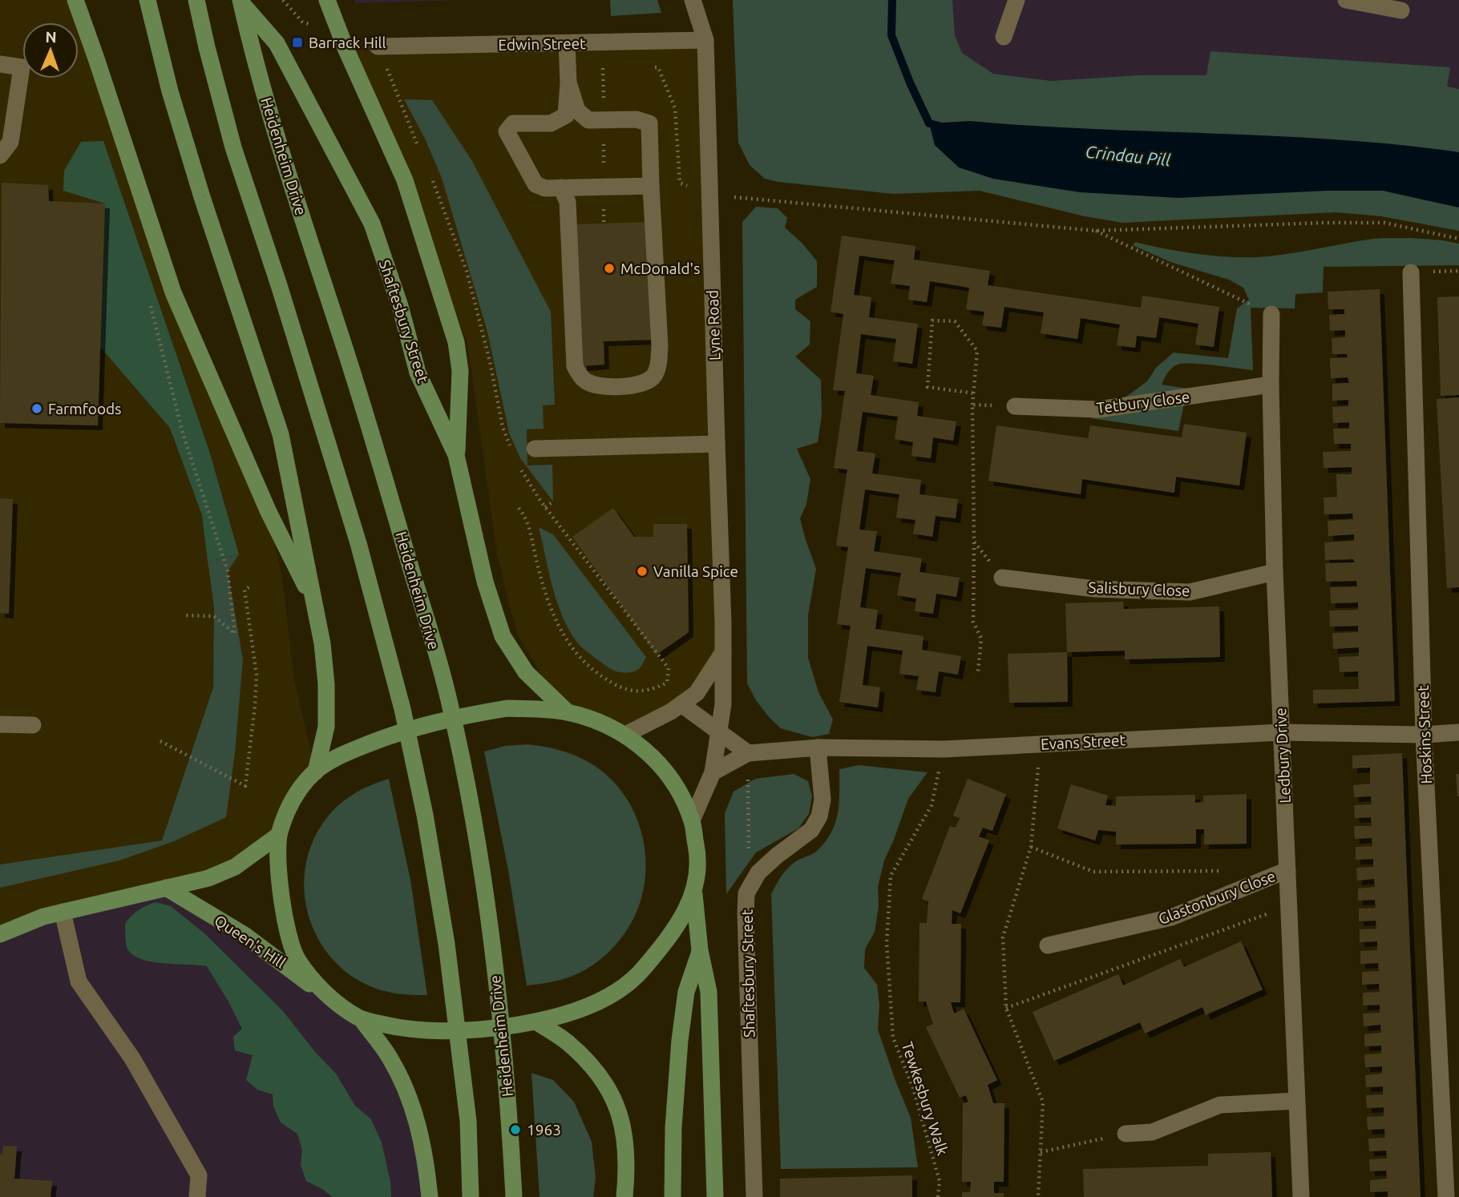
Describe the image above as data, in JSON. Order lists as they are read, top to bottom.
{
  "streets": {
    "main road": ["Heidenheim Drive", "Shaftesbury Street", "Queen's Hill"],
    "street": [
      "Edwin Street",
      "Lyne Road",
      "Tetbury Close",
      "Salisbury Close",
      "Hoskins Street",
      "Evans Street",
      "Ledbury Drive",
      "Glastonbury Close"
    ],
    "path": ["Tewkesbury Walk"]
  },
  "crossings": [
    ["Edwin Street", "Lyne Road"],
    ["Heidenheim Drive", "Shaftesbury Street"],
    ["Shaftesbury Street", "Evans Street"],
    ["Lyne Road", "Evans Street"],
    ["Tetbury Close", "Ledbury Drive"],
    ["Salisbury Close", "Ledbury Drive"],
    ["Hoskins Street", "Evans Street"],
    ["Evans Street", "Ledbury Drive"],
    ["Evans Street", "Tewkesbury Walk"],
    ["Ledbury Drive", "Glastonbury Close"]
  ],
  "water": ["Crindau Pill"],
  "places": {
    "transit": ["Barrack Hill"],
    "other": [
      "McDonald's",
      "Farmfoods",
      "Vanilla Spice",
      "1963"
    ]
  },
  "north": "top"
}
